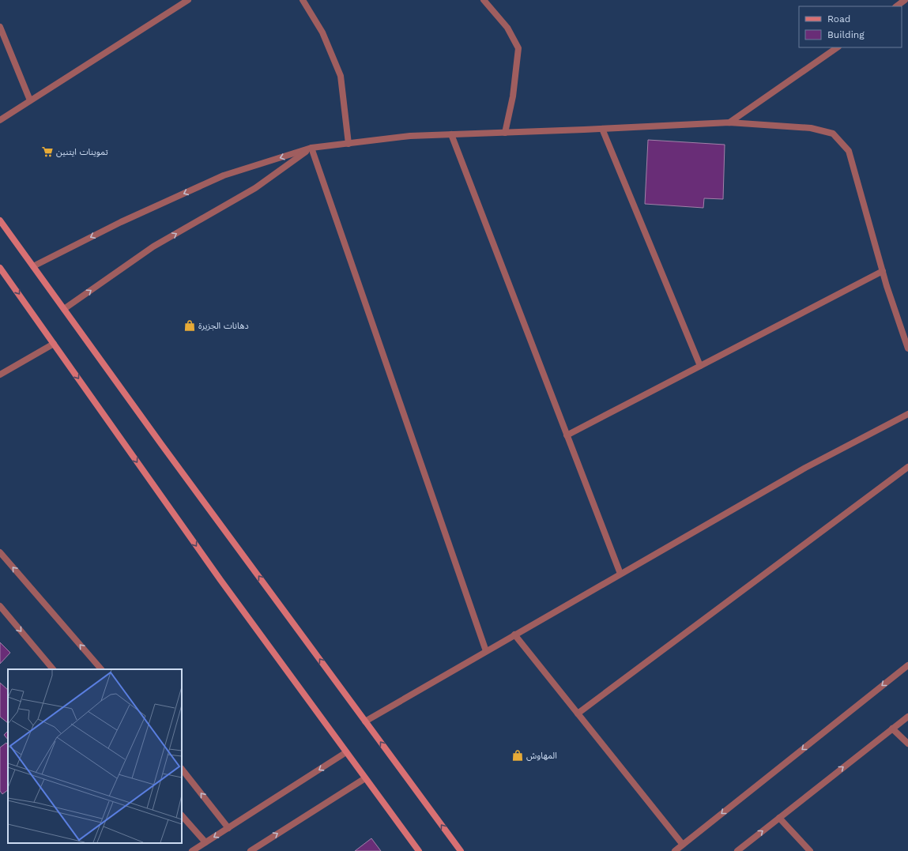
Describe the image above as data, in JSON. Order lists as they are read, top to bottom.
{
  "places": {
    "supermarket": ["تموينات ايتنين"],
    "shop": ["دهانات الجزيرة", "المهاوش"]
  },
  "legend": ["Road", "Building"]
}
